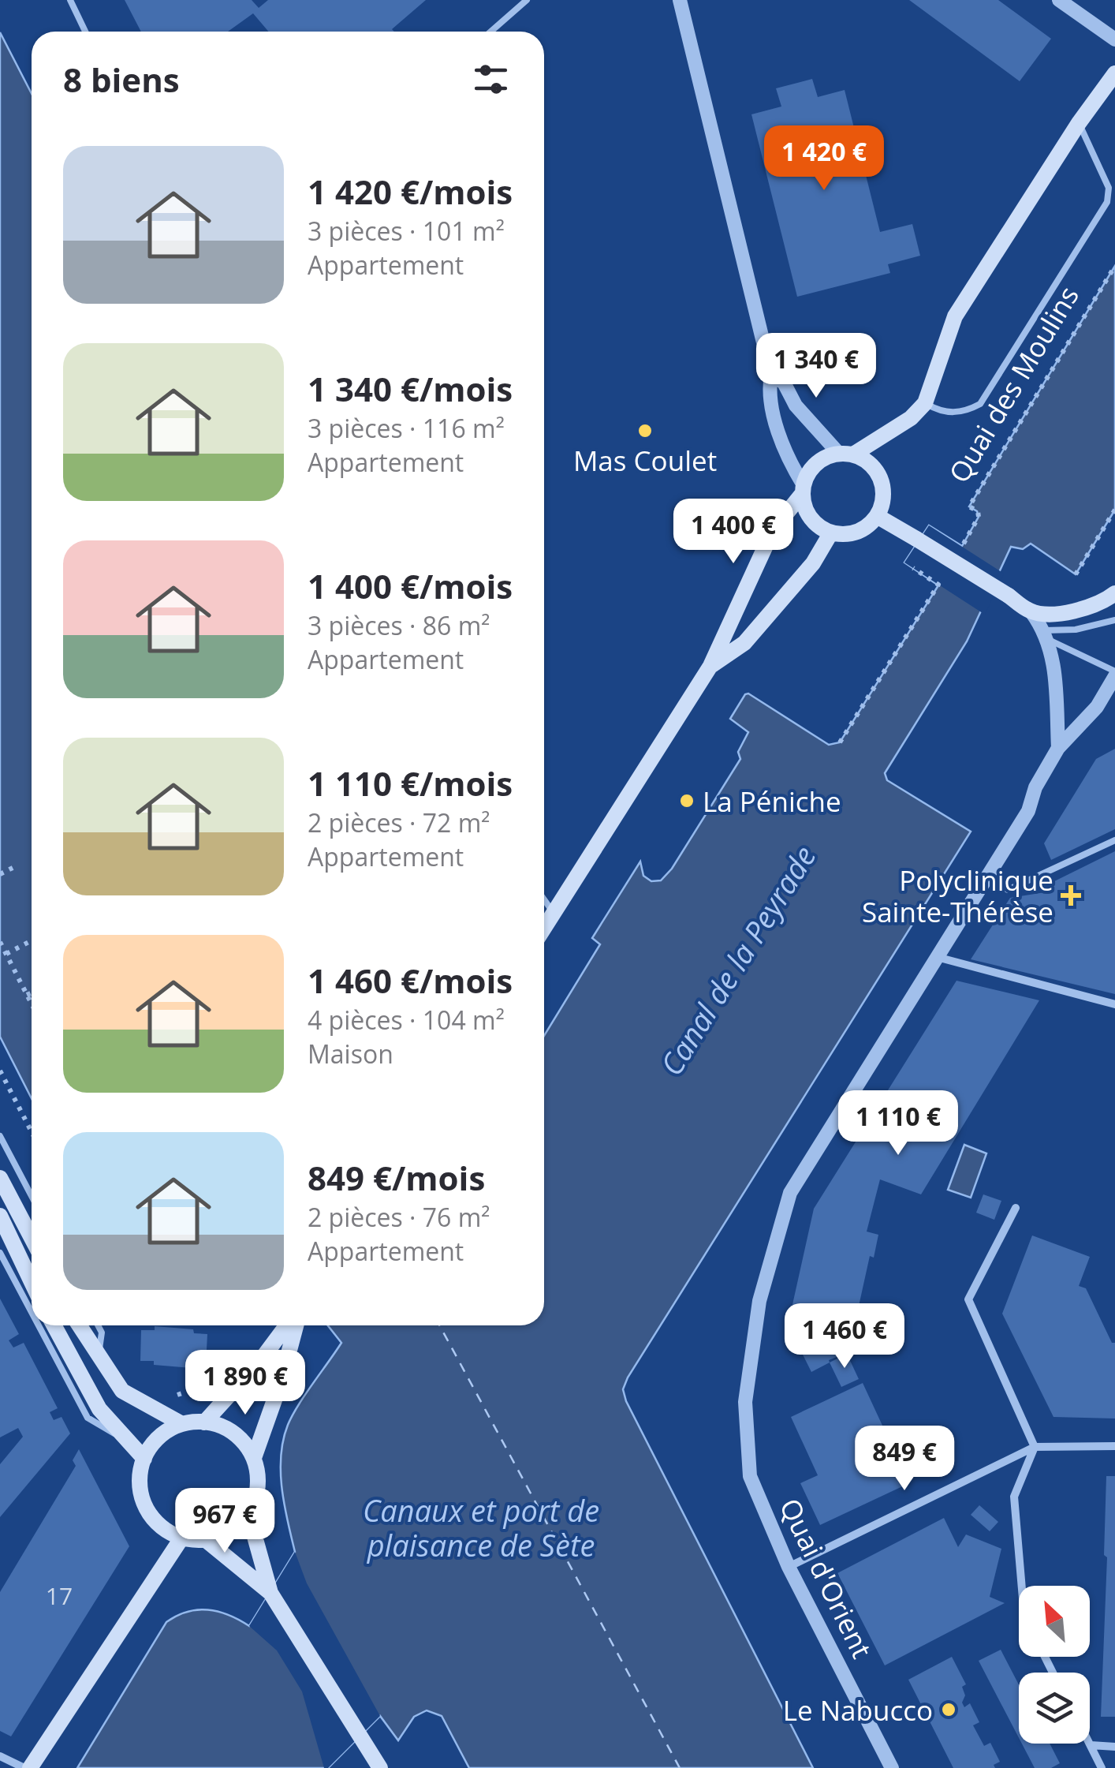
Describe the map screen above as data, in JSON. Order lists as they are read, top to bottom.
{
  "streets": {
    "street": ["Quai d'Orient"],
    "lane": ["Quai des Moulins"]
  },
  "water": ["Canal de la Peyrade", "Canaux et port de plaisance de Sète"],
  "places": {
    "other": ["Mas Coulet", "La Péniche", "Le Nabucco"],
    "health": ["Polyclinique Sainte-Thérèse"]
  },
  "house_numbers": ["17"],
  "north": "top left",
  "page": {
    "heading": "8 biens",
    "price": [
      "1 420 €",
      "1 340 €",
      "1 400 €",
      "1 110 €",
      "1 460 €",
      "1 890 €",
      "849 €",
      "967 €"
    ],
    "list": [
      {
        "name": "1 420 €/mois",
        "note": "3 pièces · 101 m² · Appartement"
      },
      {
        "name": "1 340 €/mois",
        "note": "3 pièces · 116 m² · Appartement"
      },
      {
        "name": "1 400 €/mois",
        "note": "3 pièces · 86 m² · Appartement"
      },
      {
        "name": "1 110 €/mois",
        "note": "2 pièces · 72 m² · Appartement"
      },
      {
        "name": "1 460 €/mois",
        "note": "4 pièces · 104 m² · Maison"
      },
      {
        "name": "849 €/mois",
        "note": "2 pièces · 76 m² · Appartement"
      }
    ]
  }
}
